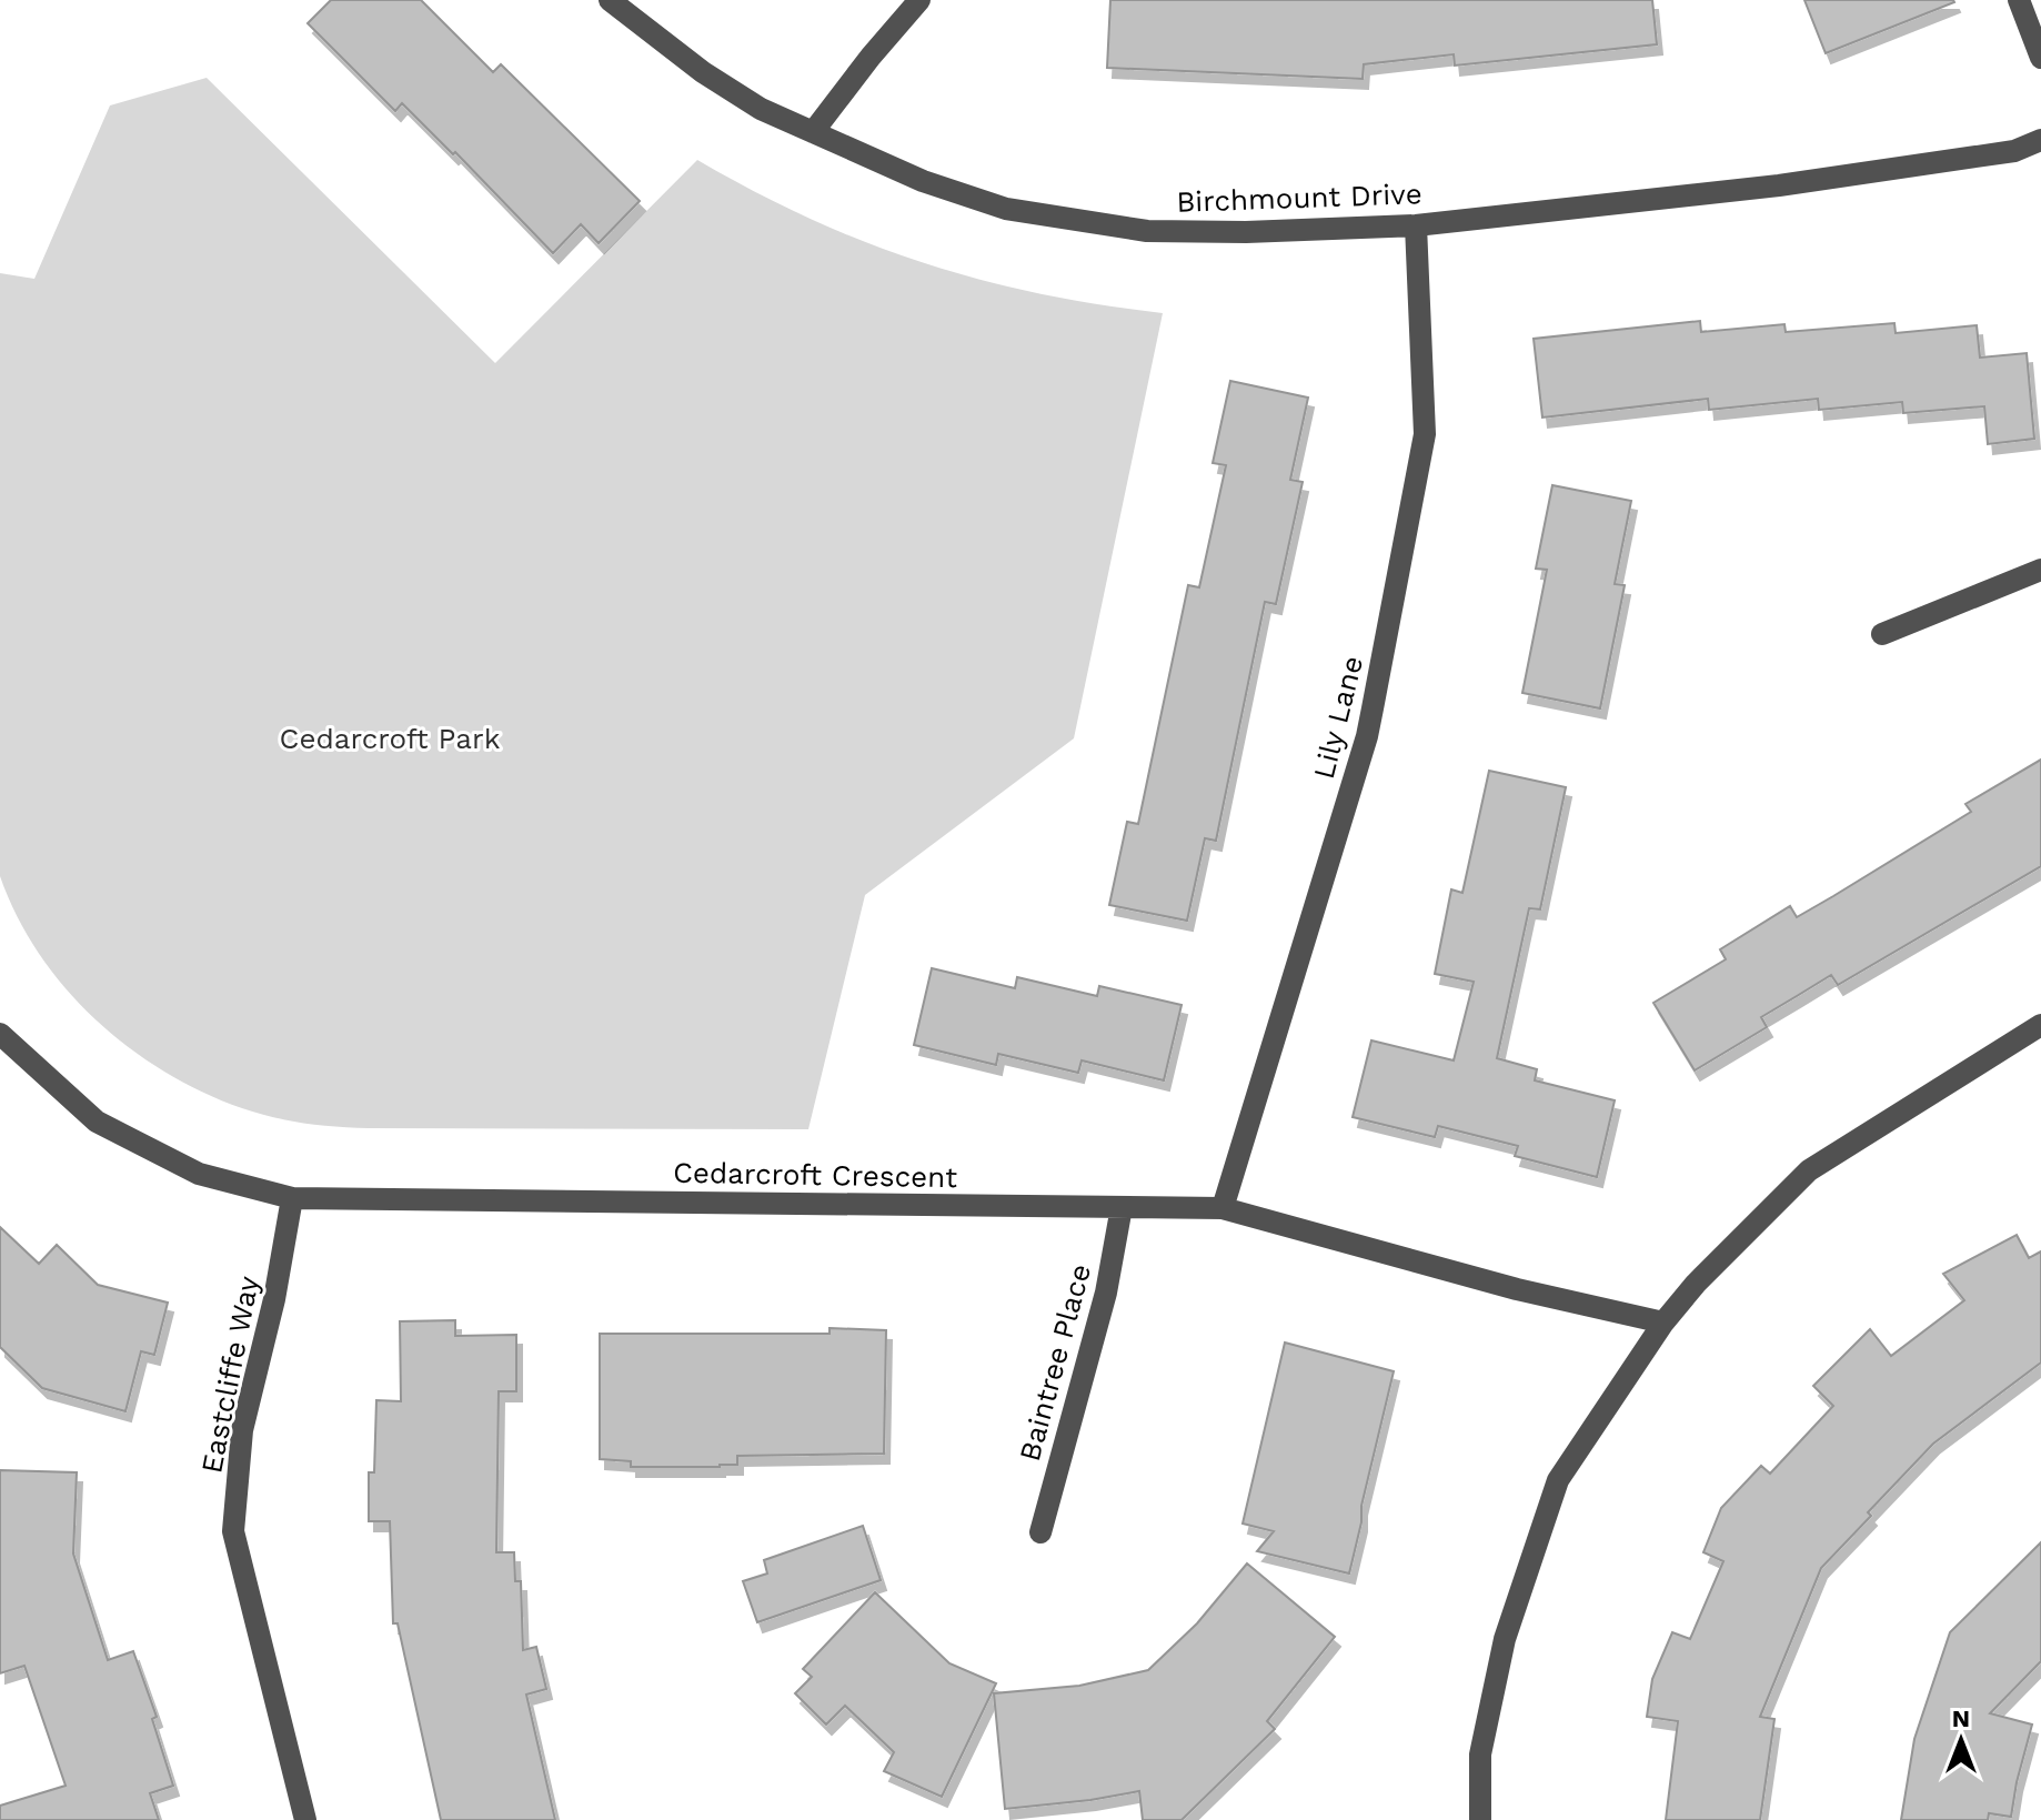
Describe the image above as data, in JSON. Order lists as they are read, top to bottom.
{
  "streets": {
    "street": [
      "Birchmount Drive",
      "Lily Lane",
      "Cedarcroft Crescent",
      "Baintree Place",
      "Eastcliffe Way"
    ]
  },
  "crossings": [
    ["Birchmount Drive", "Lily Lane"],
    ["Lily Lane", "Cedarcroft Crescent"],
    ["Cedarcroft Crescent", "Baintree Place"],
    ["Cedarcroft Crescent", "Eastcliffe Way"]
  ],
  "parks": ["Cedarcroft Park"],
  "north": "top"
}
